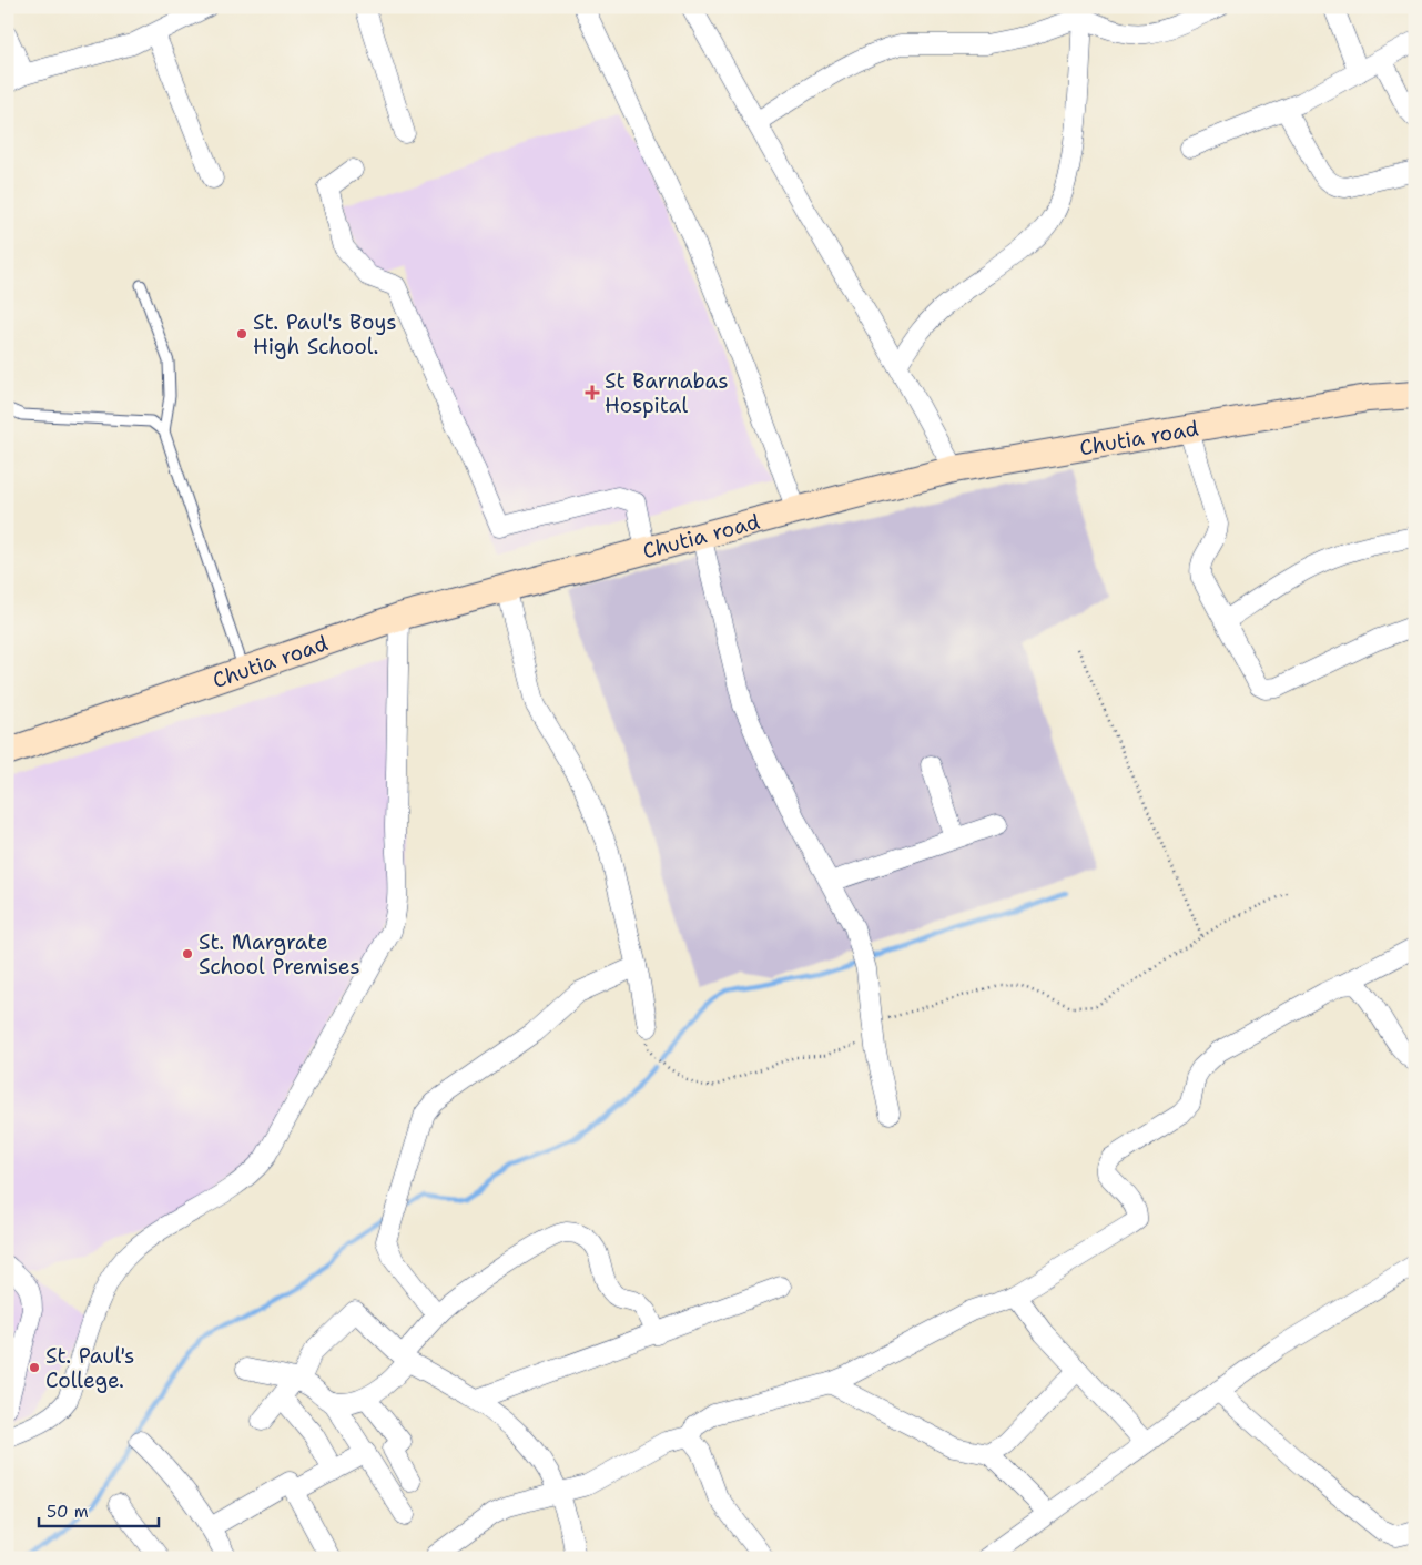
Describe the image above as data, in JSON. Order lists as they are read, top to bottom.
{
  "streets": {
    "street": ["Chutia road"]
  },
  "places": {
    "other": ["St. Paul's Boys High School.", "St. Margrate School Premises", "St. Paul's College."],
    "health": ["St Barnabas Hospital"]
  },
  "scale_bar": "50 m"
}
